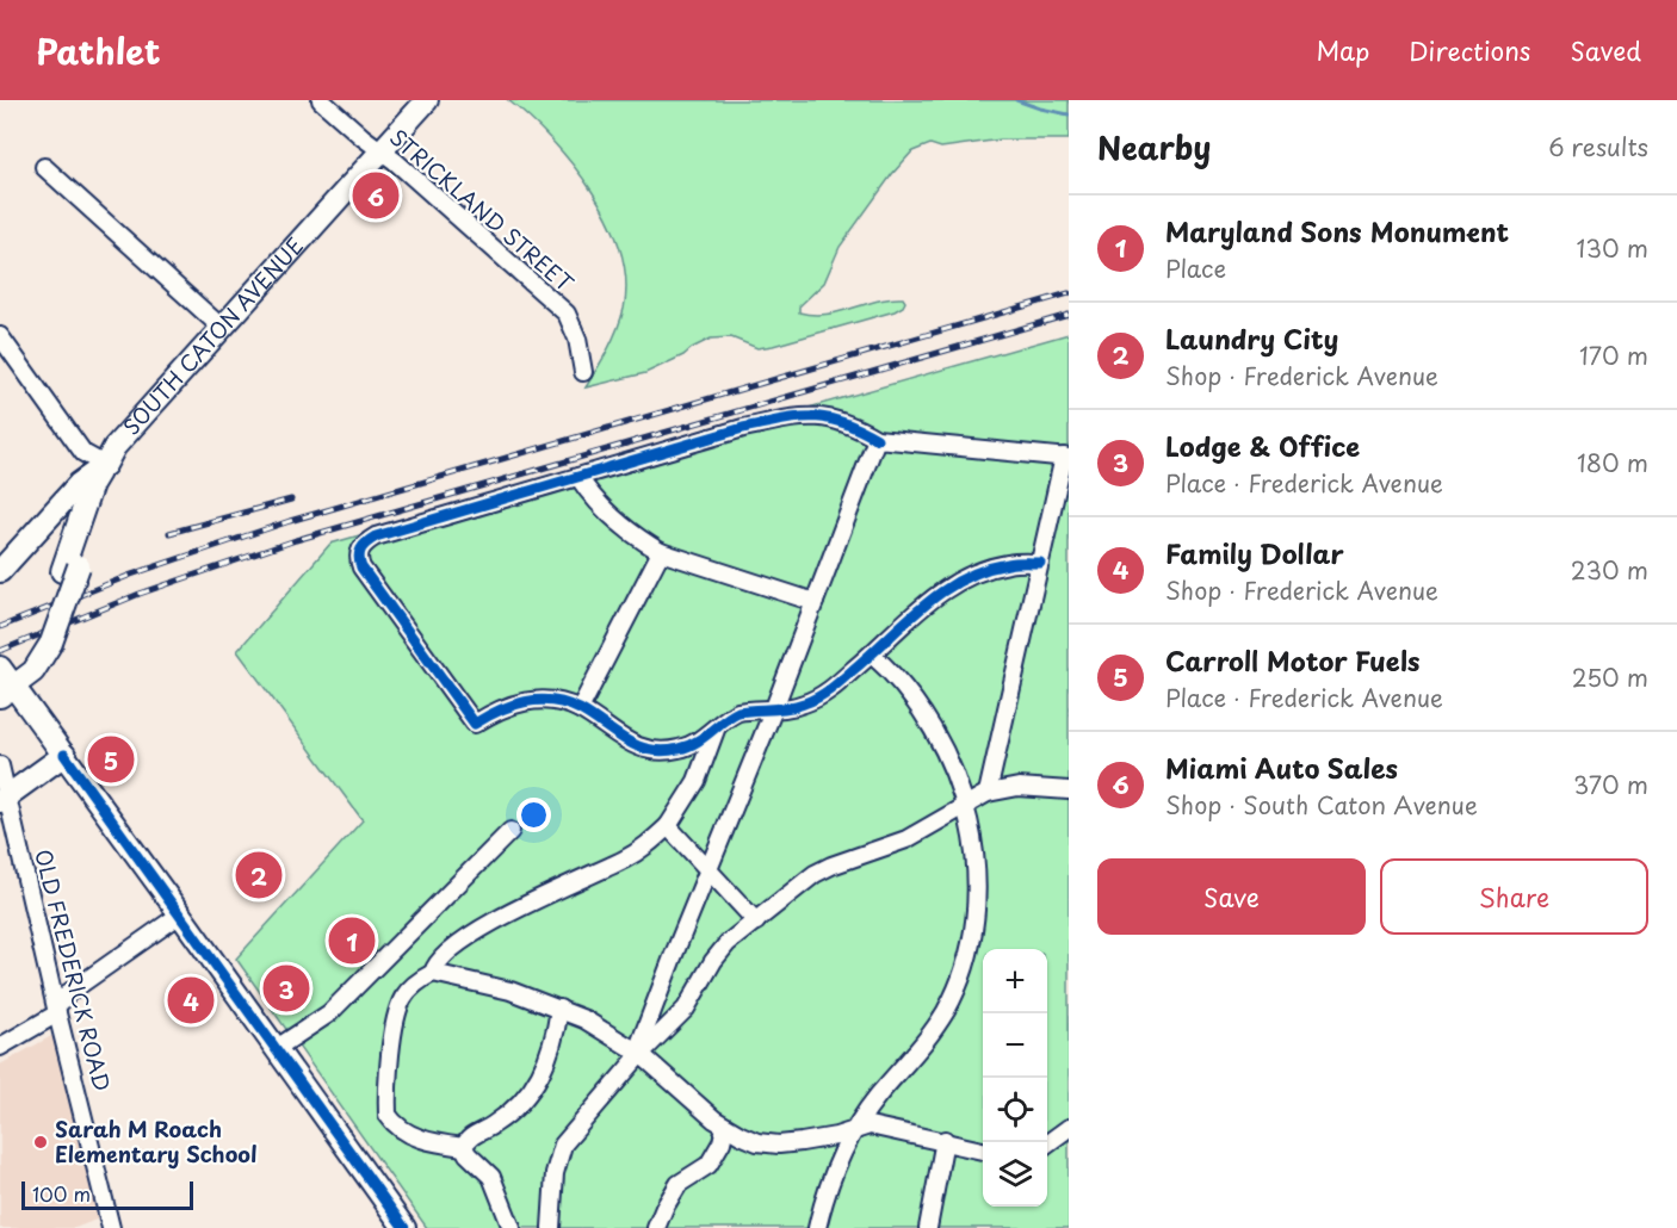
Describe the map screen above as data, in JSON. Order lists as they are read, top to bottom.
{
  "streets": {
    "main road": ["SOUTH CATON AVENUE"],
    "street": ["STRICKLAND STREET", "OLD FREDERICK ROAD"]
  },
  "crossings": [
    ["STRICKLAND STREET", "SOUTH CATON AVENUE"]
  ],
  "places": ["Sarah M Roach Elementary School"],
  "scale_bar": "100 m",
  "page": {
    "header": "Pathlet",
    "nav": ["Map", "Directions", "Saved"],
    "heading": ["Nearby", "6 results"],
    "pins": [
      "6",
      "5",
      "2",
      "1",
      "3",
      "4"
    ],
    "list": [
      {
        "mark": "1",
        "name": "Maryland Sons Monument",
        "note": "Place",
        "value": "130 m"
      },
      {
        "mark": "2",
        "name": "Laundry City",
        "note": "Shop · Frederick Avenue",
        "value": "170 m"
      },
      {
        "mark": "3",
        "name": "Lodge & Office",
        "note": "Place · Frederick Avenue",
        "value": "180 m"
      },
      {
        "mark": "4",
        "name": "Family Dollar",
        "note": "Shop · Frederick Avenue",
        "value": "230 m"
      },
      {
        "mark": "5",
        "name": "Carroll Motor Fuels",
        "note": "Place · Frederick Avenue",
        "value": "250 m"
      },
      {
        "mark": "6",
        "name": "Miami Auto Sales",
        "note": "Shop · South Caton Avenue",
        "value": "370 m"
      }
    ],
    "buttons": ["Save", "Share"],
    "map_buttons": ["+", "−"],
    "scale": "100 m"
  }
}
